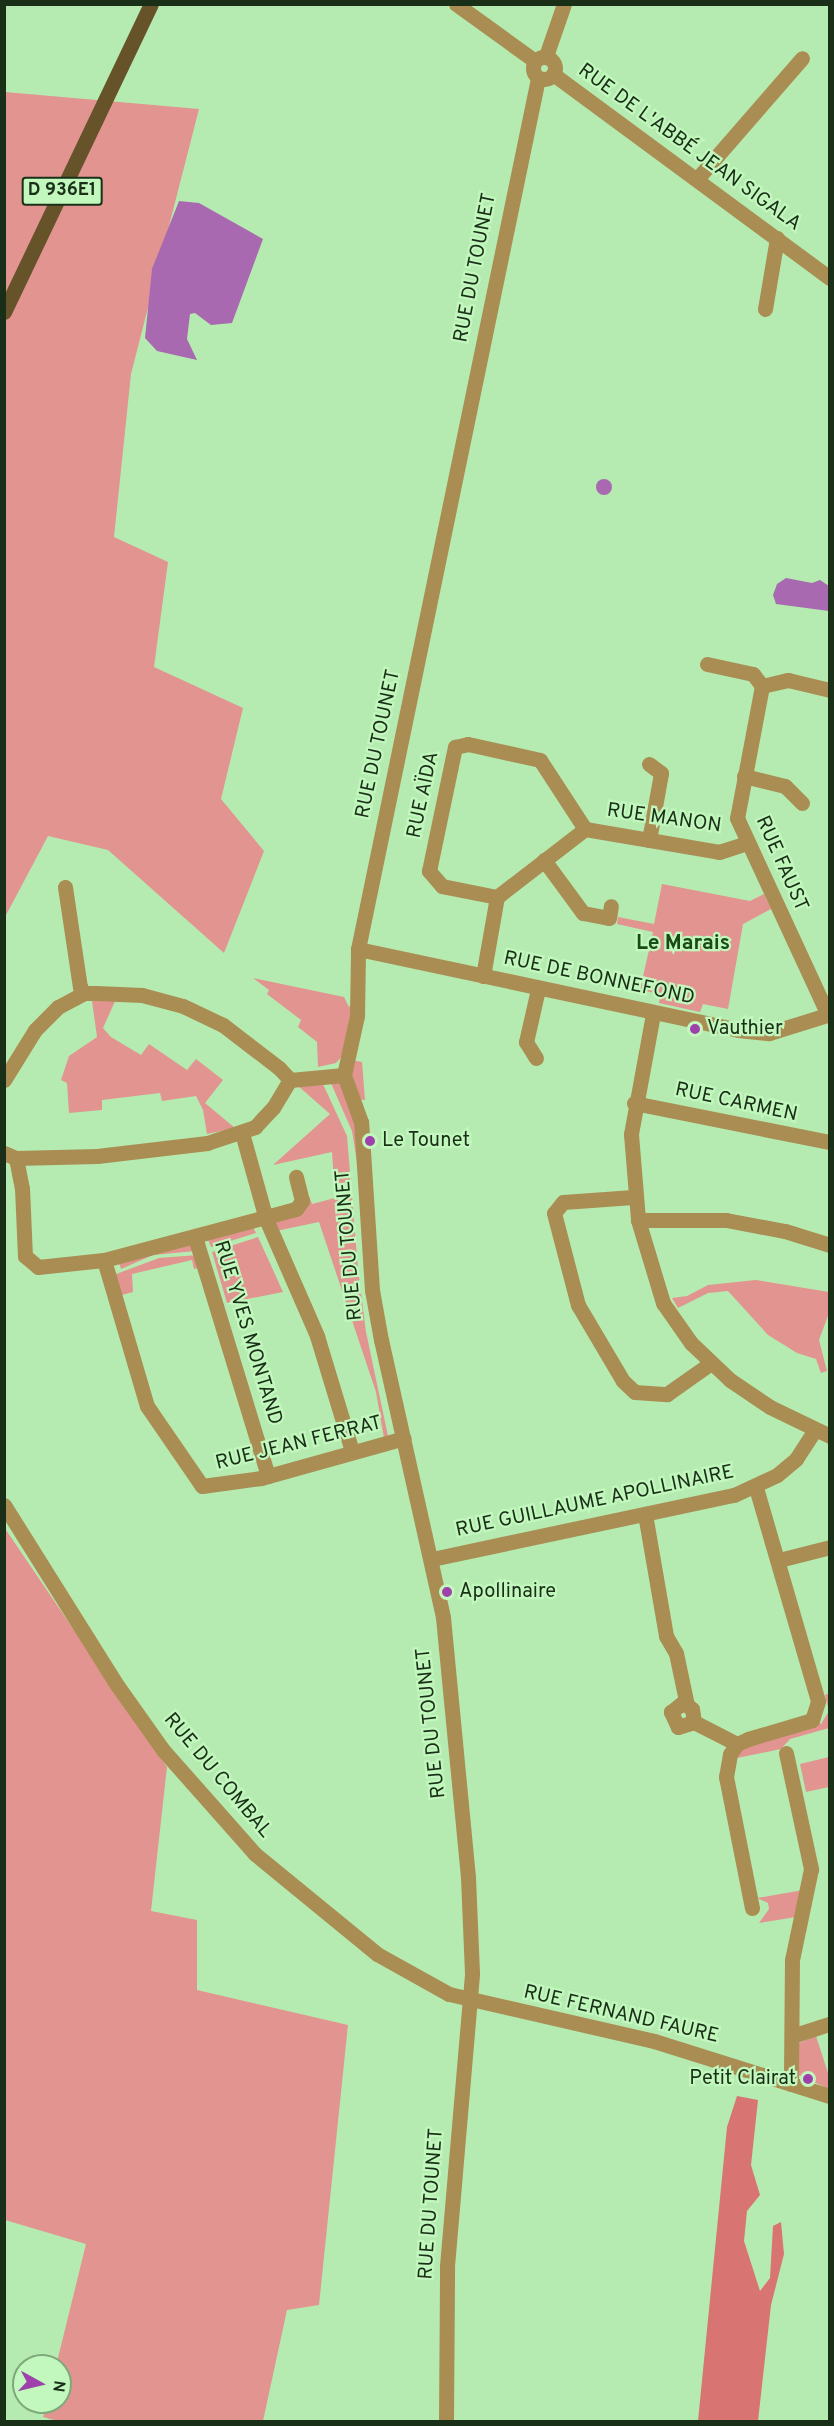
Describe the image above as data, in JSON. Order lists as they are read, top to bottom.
{
  "streets": {
    "main road": ["D 936E1"],
    "street": [
      "RUE DE L'ABBÉ JEAN SIGALA",
      "RUE DU TOUNET",
      "RUE AÏDA",
      "RUE MANON",
      "RUE FAUST",
      "RUE DE BONNEFOND",
      "RUE CARMEN",
      "RUE YVES MONTAND",
      "RUE JEAN FERRAT",
      "RUE GUILLAUME APOLLINAIRE",
      "RUE DU COMBAL",
      "RUE FERNAND FAURE"
    ]
  },
  "crossings": [
    ["RUE DE L'ABBÉ JEAN SIGALA", "RUE DU TOUNET"],
    ["RUE DU TOUNET", "RUE DE BONNEFOND"],
    ["RUE DU TOUNET", "RUE JEAN FERRAT"],
    ["RUE DU TOUNET", "RUE GUILLAUME APOLLINAIRE"],
    ["RUE DU TOUNET", "RUE DU COMBAL"],
    ["RUE DU TOUNET", "RUE FERNAND FAURE"],
    ["RUE AÏDA", "RUE MANON"],
    ["RUE MANON", "RUE FAUST"],
    ["RUE FAUST", "RUE DE BONNEFOND"],
    ["RUE YVES MONTAND", "RUE JEAN FERRAT"],
    ["RUE DU COMBAL", "RUE FERNAND FAURE"]
  ],
  "districts": ["Le Marais"],
  "places": [
    "Vauthier",
    "Le Tounet",
    "Apollinaire",
    "Petit Clairat"
  ],
  "north": "right"
}
